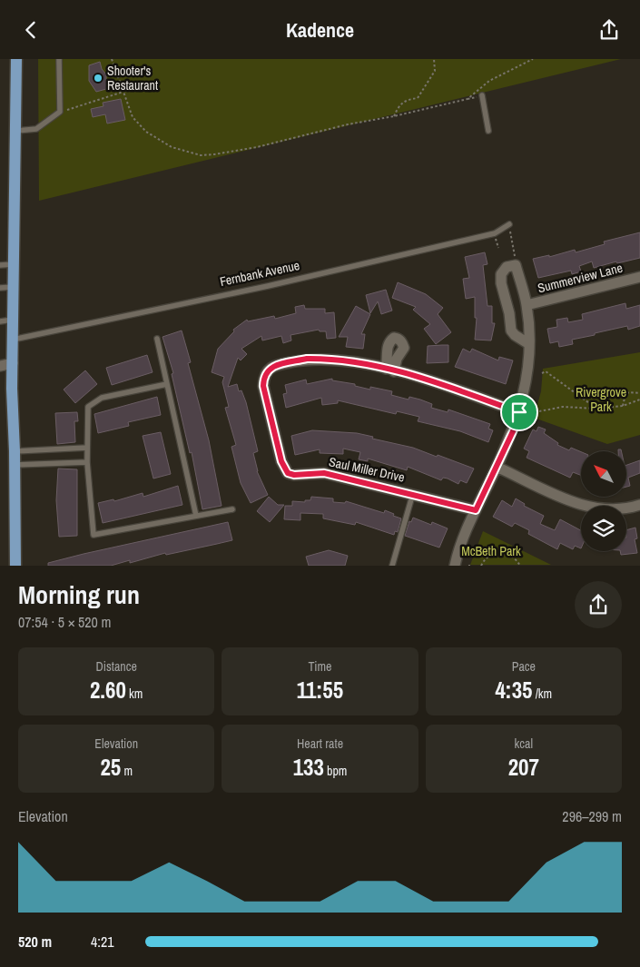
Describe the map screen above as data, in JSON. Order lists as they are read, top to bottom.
{
  "streets": {
    "street": ["Summerview Lane", "Saul Miller Drive"],
    "lane": ["Fernbank Avenue"]
  },
  "parks": ["Rivergrove Park", "McBeth Park"],
  "places": ["Shooter's Restaurant"],
  "north": "top left",
  "page": {
    "header": "Kadence",
    "heading": ["Morning run", "07:54 · 5 × 520 m"],
    "stats": [
      ["Distance", "2.60 km"],
      ["Time", "11:55"],
      ["Pace", "4:35 /km"],
      ["Elevation", "25 m"],
      ["Heart rate", "133 bpm"],
      ["kcal", "207"]
    ],
    "chart": ["Elevation", "296–299 m"],
    "list": [
      {
        "name": "520 m",
        "note": "4:21"
      }
    ]
  }
}
